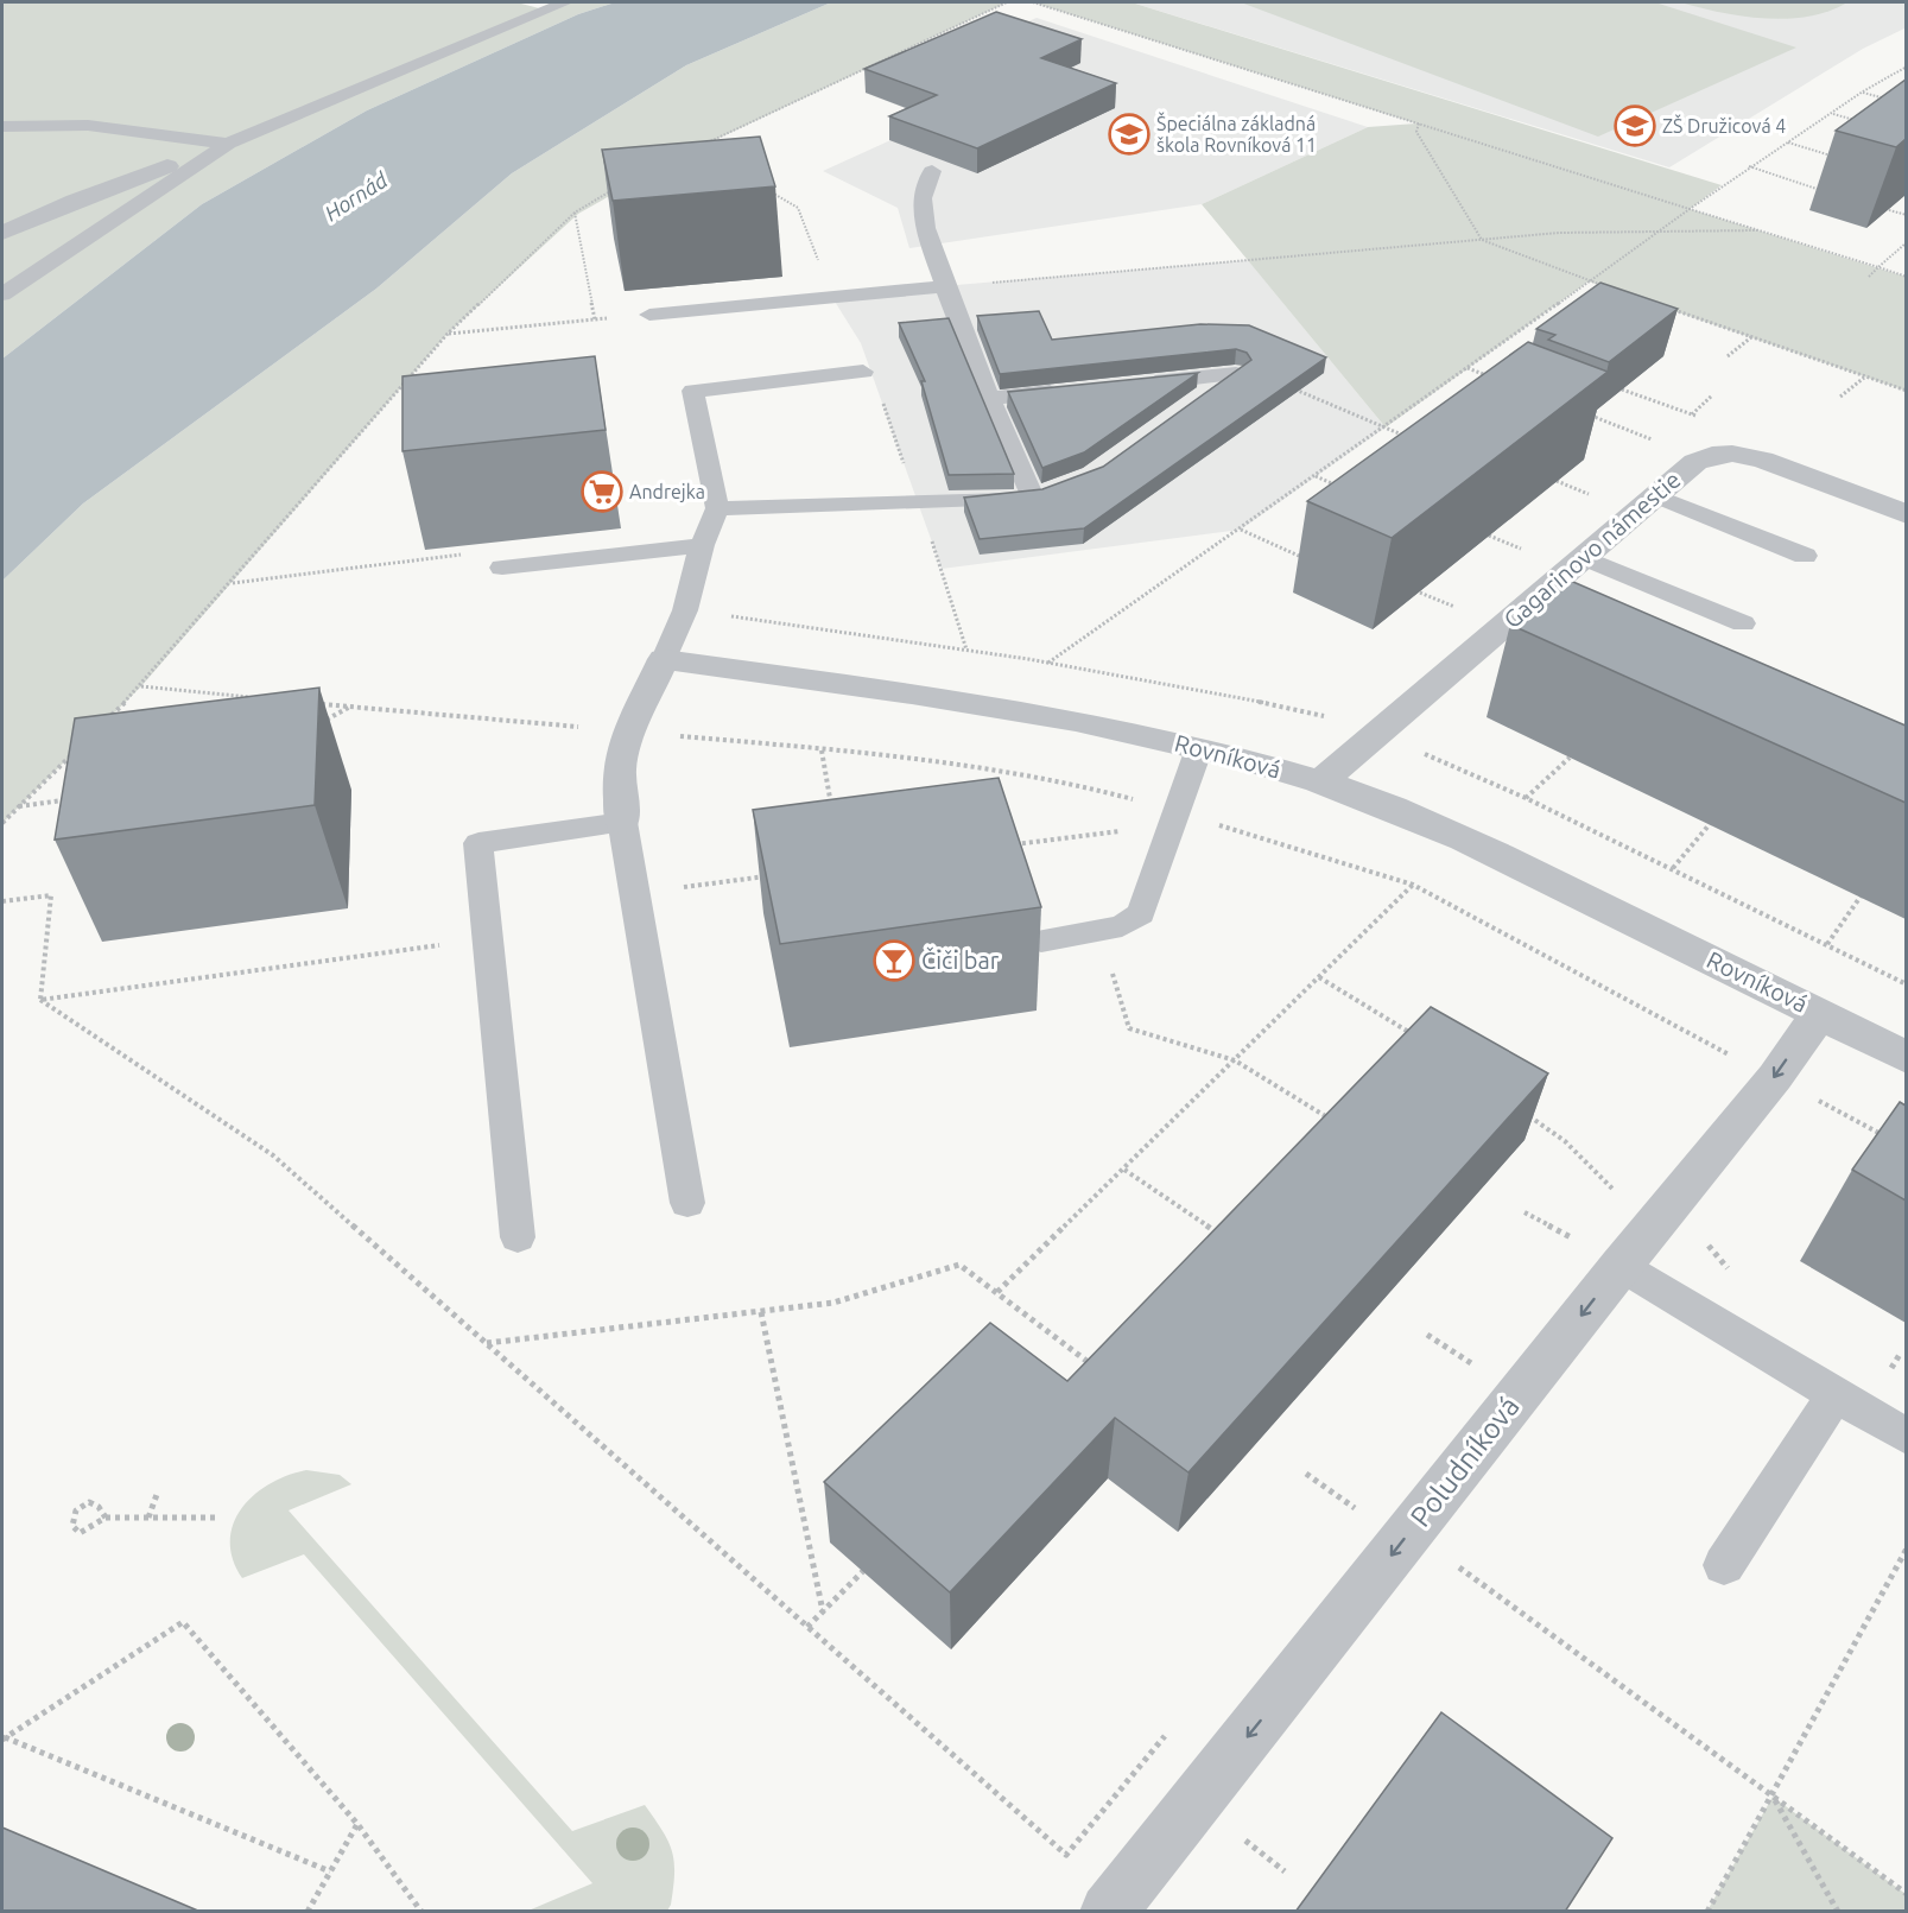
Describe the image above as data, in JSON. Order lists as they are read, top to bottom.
{
  "streets": {
    "street": ["Gagarinovo námestie", "Rovníková", "Poludníková"]
  },
  "crossings": [
    ["Gagarinovo námestie", "Rovníková"],
    ["Rovníková", "Poludníková"]
  ],
  "one_way": ["Poludníková"],
  "water": ["Hornád"],
  "places": {
    "school or university": ["ZŠ Družicová 4", "Špeciálna základná škola Rovníková 11"],
    "supermarket": ["Andrejka"],
    "bar": ["Čiči bar"]
  }
}
